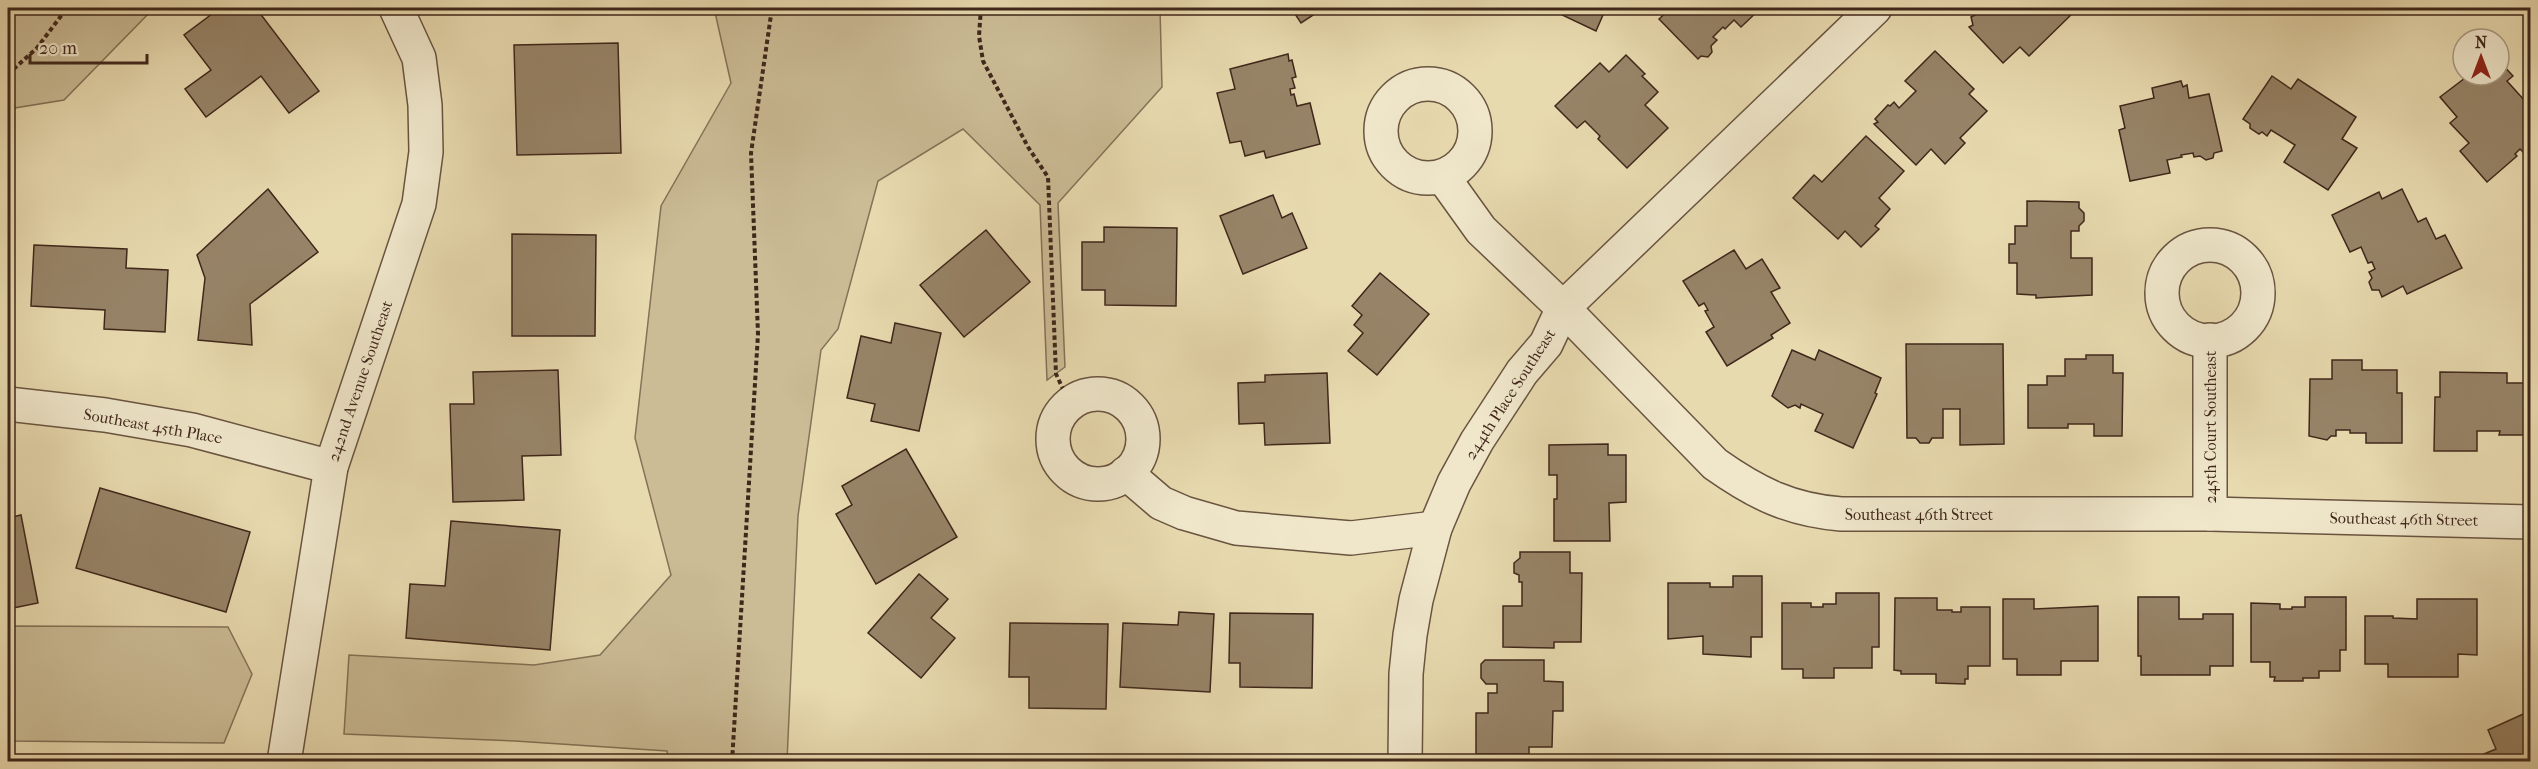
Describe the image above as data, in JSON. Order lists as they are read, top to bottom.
{
  "streets": {
    "street": [
      "242nd Avenue Southeast",
      "244th Place Southeast",
      "Southeast 45th Place",
      "245th Court Southeast",
      "Southeast 46th Street"
    ]
  },
  "crossings": [
    ["242nd Avenue Southeast", "Southeast 45th Place"],
    ["244th Place Southeast", "Southeast 46th Street"],
    ["245th Court Southeast", "Southeast 46th Street"]
  ],
  "scale_bar": "20 m",
  "north": "top"
}
